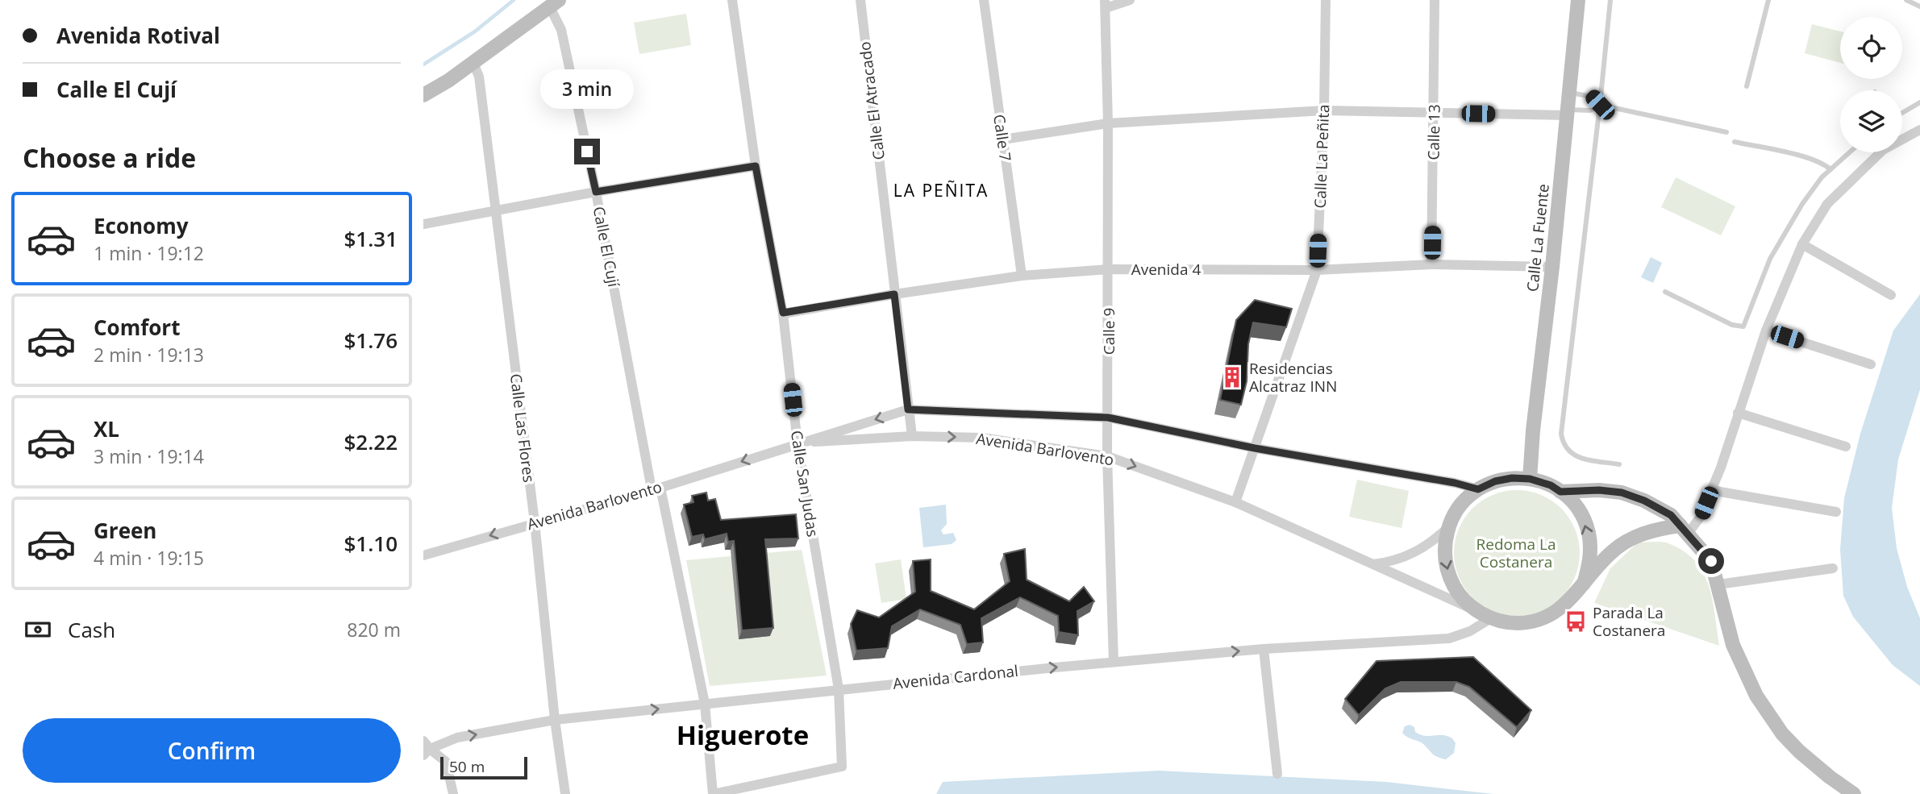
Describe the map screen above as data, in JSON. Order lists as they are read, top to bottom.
{
  "streets": {
    "main road": ["Calle La Fuente"],
    "street": [
      "Calle El Atracado",
      "Calle 13",
      "Calle 7",
      "Calle La Peñita",
      "Calle El Cují",
      "Avenida 4",
      "Calle 9",
      "Calle Las Flores",
      "Avenida Barlovento",
      "Calle San Judas",
      "Avenida Cardonal"
    ]
  },
  "crossings": [
    ["Calle El Atracado", "Avenida 4"],
    ["Calle El Atracado", "Avenida Barlovento"],
    ["Calle 13", "Avenida 4"],
    ["Calle 7", "Avenida 4"],
    ["Calle La Peñita", "Avenida 4"],
    ["Calle La Peñita", "Avenida Barlovento"],
    ["Calle La Fuente", "Avenida 4"],
    ["Calle La Fuente", "Avenida Barlovento"],
    ["Calle La Fuente", "Avenida Cardonal"],
    ["Calle El Cují", "Avenida Barlovento"],
    ["Calle El Cují", "Calle San Judas"],
    ["Calle El Cují", "Avenida Cardonal"],
    ["Avenida 4", "Calle 9"],
    ["Avenida 4", "Calle San Judas"],
    ["Calle 9", "Avenida Barlovento"],
    ["Calle 9", "Avenida Cardonal"],
    ["Calle Las Flores", "Avenida Barlovento"],
    ["Calle Las Flores", "Avenida Cardonal"],
    ["Avenida Barlovento", "Calle San Judas"],
    ["Avenida Barlovento", "Avenida Cardonal"],
    ["Calle San Judas", "Avenida Cardonal"]
  ],
  "one_way": ["Avenida Cardonal"],
  "districts": ["LA PEÑITA", "Higuerote"],
  "parks": ["Redoma La Costanera"],
  "places": {
    "building": ["Residencias Alcatraz INN"],
    "bus stop": ["Parada La Costanera"]
  },
  "scale_bar": "50 m",
  "page": {
    "banner": ["Avenida Rotival", "Calle El Cují"],
    "bubble": "3 min",
    "heading": "Choose a ride",
    "list": [
      {
        "name": "Economy",
        "note": "1 min · 19:12",
        "value": "$1.31"
      },
      {
        "name": "Comfort",
        "note": "2 min · 19:13",
        "value": "$1.76"
      },
      {
        "name": "XL",
        "note": "3 min · 19:14",
        "value": "$2.22"
      },
      {
        "name": "Green",
        "note": "4 min · 19:15",
        "value": "$1.10"
      }
    ],
    "pay": ["Cash", "820 m"],
    "buttons": "Confirm",
    "scale": "50 m"
  }
}
